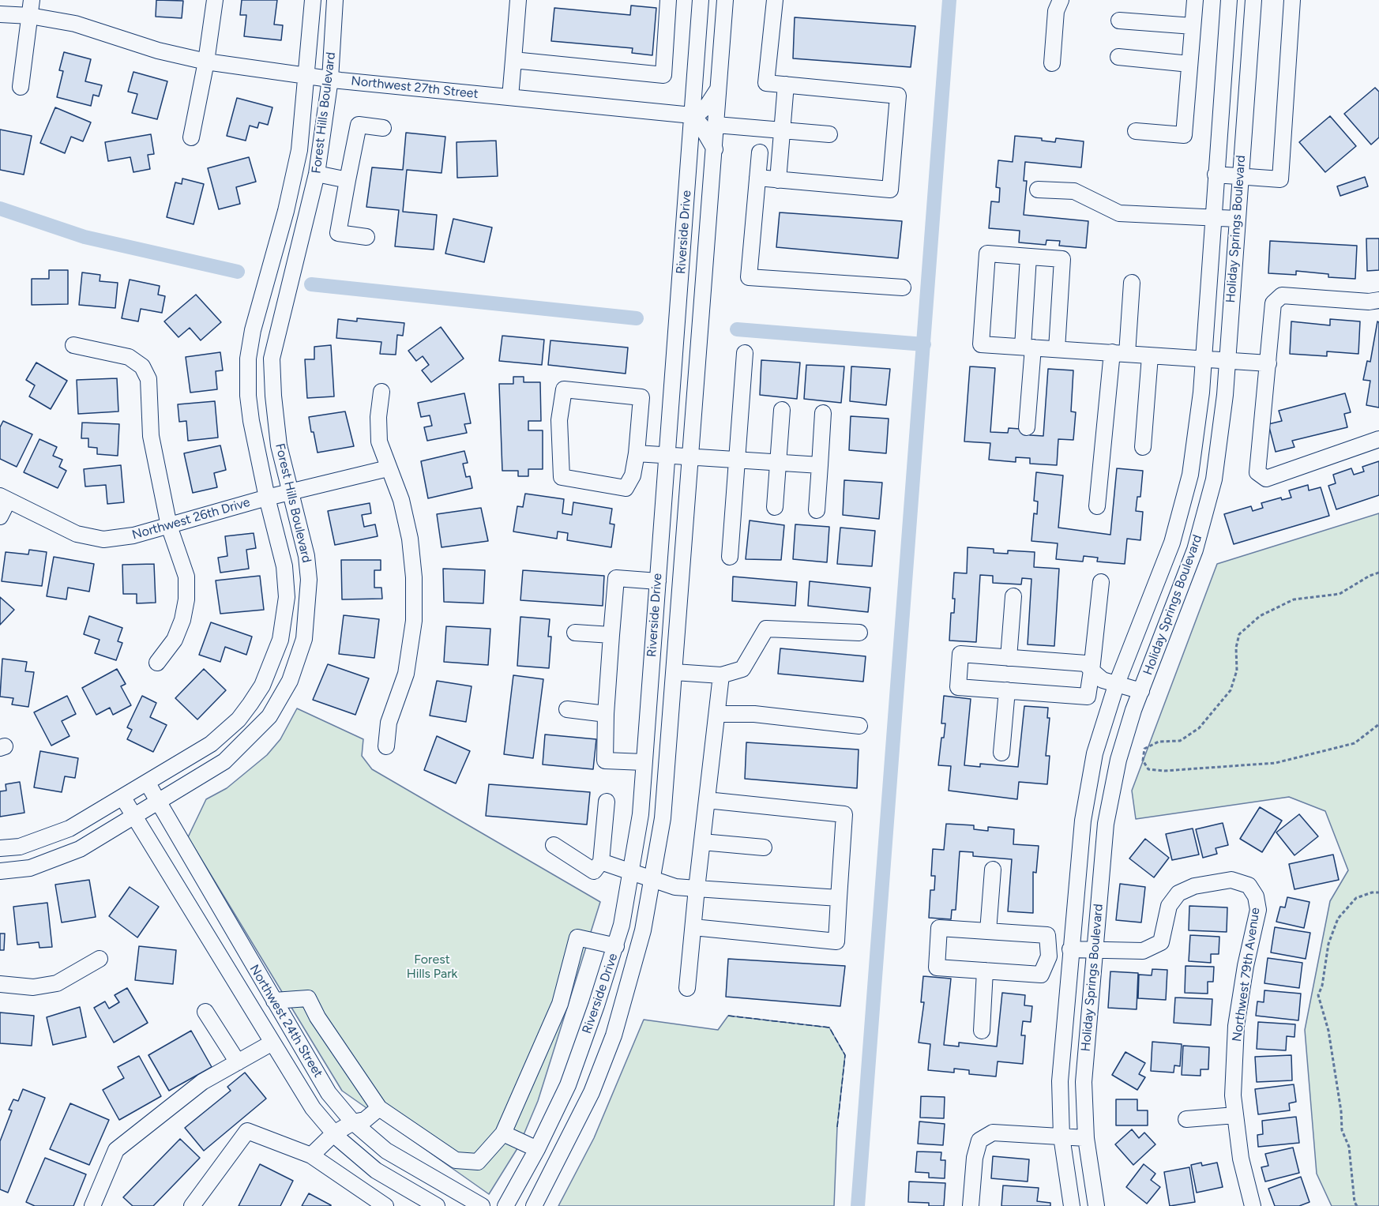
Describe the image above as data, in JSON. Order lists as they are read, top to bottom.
{
  "streets": {
    "street": [
      "Northwest 27th Street",
      "Forest Hills Boulevard",
      "Holiday Springs Boulevard",
      "Riverside Drive",
      "Northwest 26th Drive",
      "Northwest 79th Avenue",
      "Northwest 24th Street"
    ]
  },
  "crossings": [
    ["Northwest 27th Street", "Forest Hills Boulevard"],
    ["Northwest 27th Street", "Riverside Drive"],
    ["Forest Hills Boulevard", "Northwest 26th Drive"],
    ["Forest Hills Boulevard", "Northwest 24th Street"],
    ["Holiday Springs Boulevard", "Northwest 79th Avenue"]
  ],
  "parks": ["Forest Hills Park"]
}
